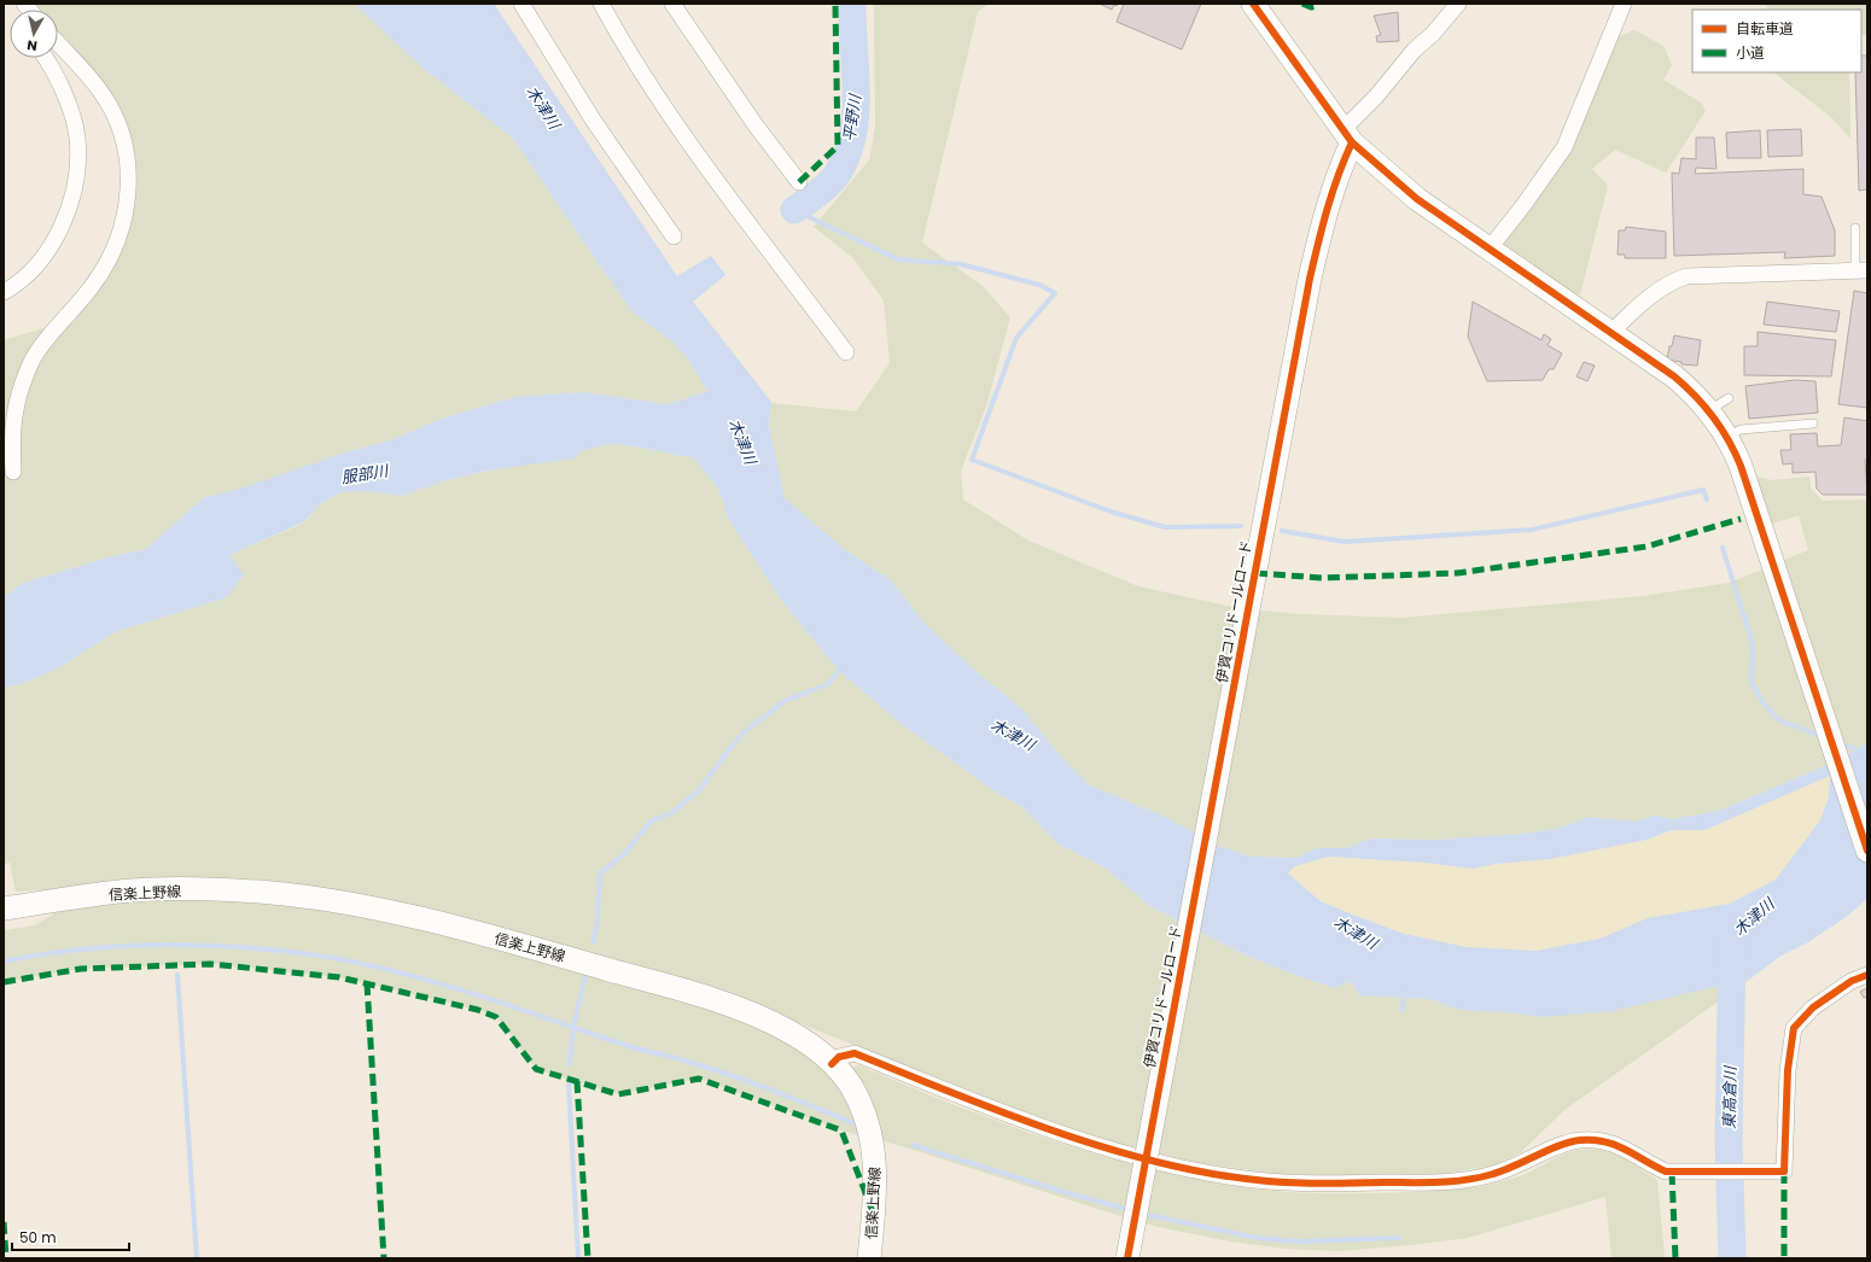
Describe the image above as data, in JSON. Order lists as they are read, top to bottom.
{
  "streets": {
    "street": ["伊賀コリドールロード", "信楽上野線"]
  },
  "water": [
    "木津川",
    "平野川",
    "服部川",
    "東高倉川"
  ],
  "legend": ["自転車道", "小道"],
  "scale_bar": "50 m",
  "north": "bottom"
}
